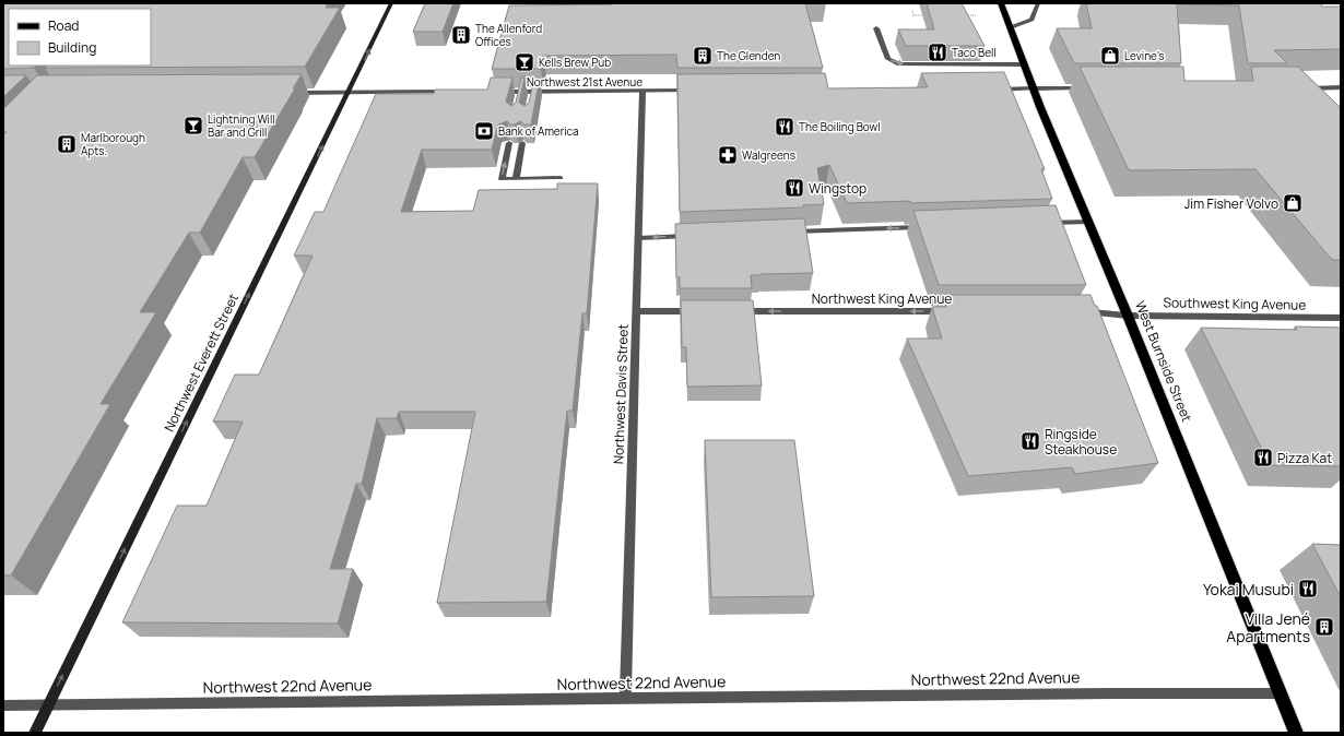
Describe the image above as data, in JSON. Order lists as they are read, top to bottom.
{
  "streets": {
    "main road": ["West Burnside Street", "Northwest Everett Street"],
    "street": [
      "Northwest 21st Avenue",
      "Northwest King Avenue",
      "Southwest King Avenue",
      "Northwest Davis Street",
      "Northwest 22nd Avenue"
    ]
  },
  "crossings": [
    ["Northwest 21st Avenue", "Northwest Davis Street"],
    ["Southwest King Avenue", "West Burnside Street"],
    ["West Burnside Street", "Northwest 22nd Avenue"],
    ["Northwest Everett Street", "Northwest 22nd Avenue"],
    ["Northwest Davis Street", "Northwest 22nd Avenue"]
  ],
  "one_way": ["Northwest King Avenue", "Northwest Everett Street"],
  "places": {
    "building": [
      "The Allenford Offices",
      "The Glenden",
      "Marlborough Apts.",
      "Villa Jené Apartments"
    ],
    "restaurant": [
      "Taco Bell",
      "The Boiling Bowl",
      "Wingstop",
      "Ringside Steakhouse",
      "Pizza Kat",
      "Yokai Musubi"
    ],
    "shop": ["Levine's", "Jim Fisher Volvo"],
    "bar": ["Kells Brew Pub", "Lightning Will Bar and Grill"],
    "bank": ["Bank of America"],
    "pharmacy": ["Walgreens"]
  },
  "legend": ["Road", "Building"]
}
